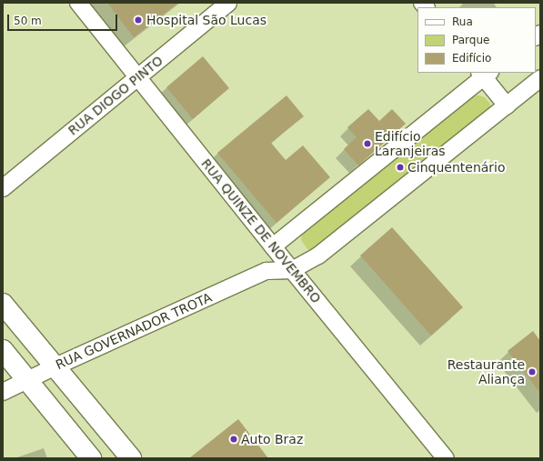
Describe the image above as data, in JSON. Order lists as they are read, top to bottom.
{
  "streets": {
    "street": ["RUA DIOGO PINTO", "RUA QUINZE DE NOVEMBRO", "RUA GOVERNADOR TROTA"]
  },
  "crossings": [
    ["RUA DIOGO PINTO", "RUA QUINZE DE NOVEMBRO"],
    ["RUA QUINZE DE NOVEMBRO", "RUA GOVERNADOR TROTA"]
  ],
  "places": [
    "Hospital São Lucas",
    "Edifício Laranjeiras",
    "Cinquentenário",
    "Restaurante Aliança",
    "Auto Braz"
  ],
  "legend": ["Rua", "Parque", "Edifício"],
  "scale_bar": "50 m"
}
